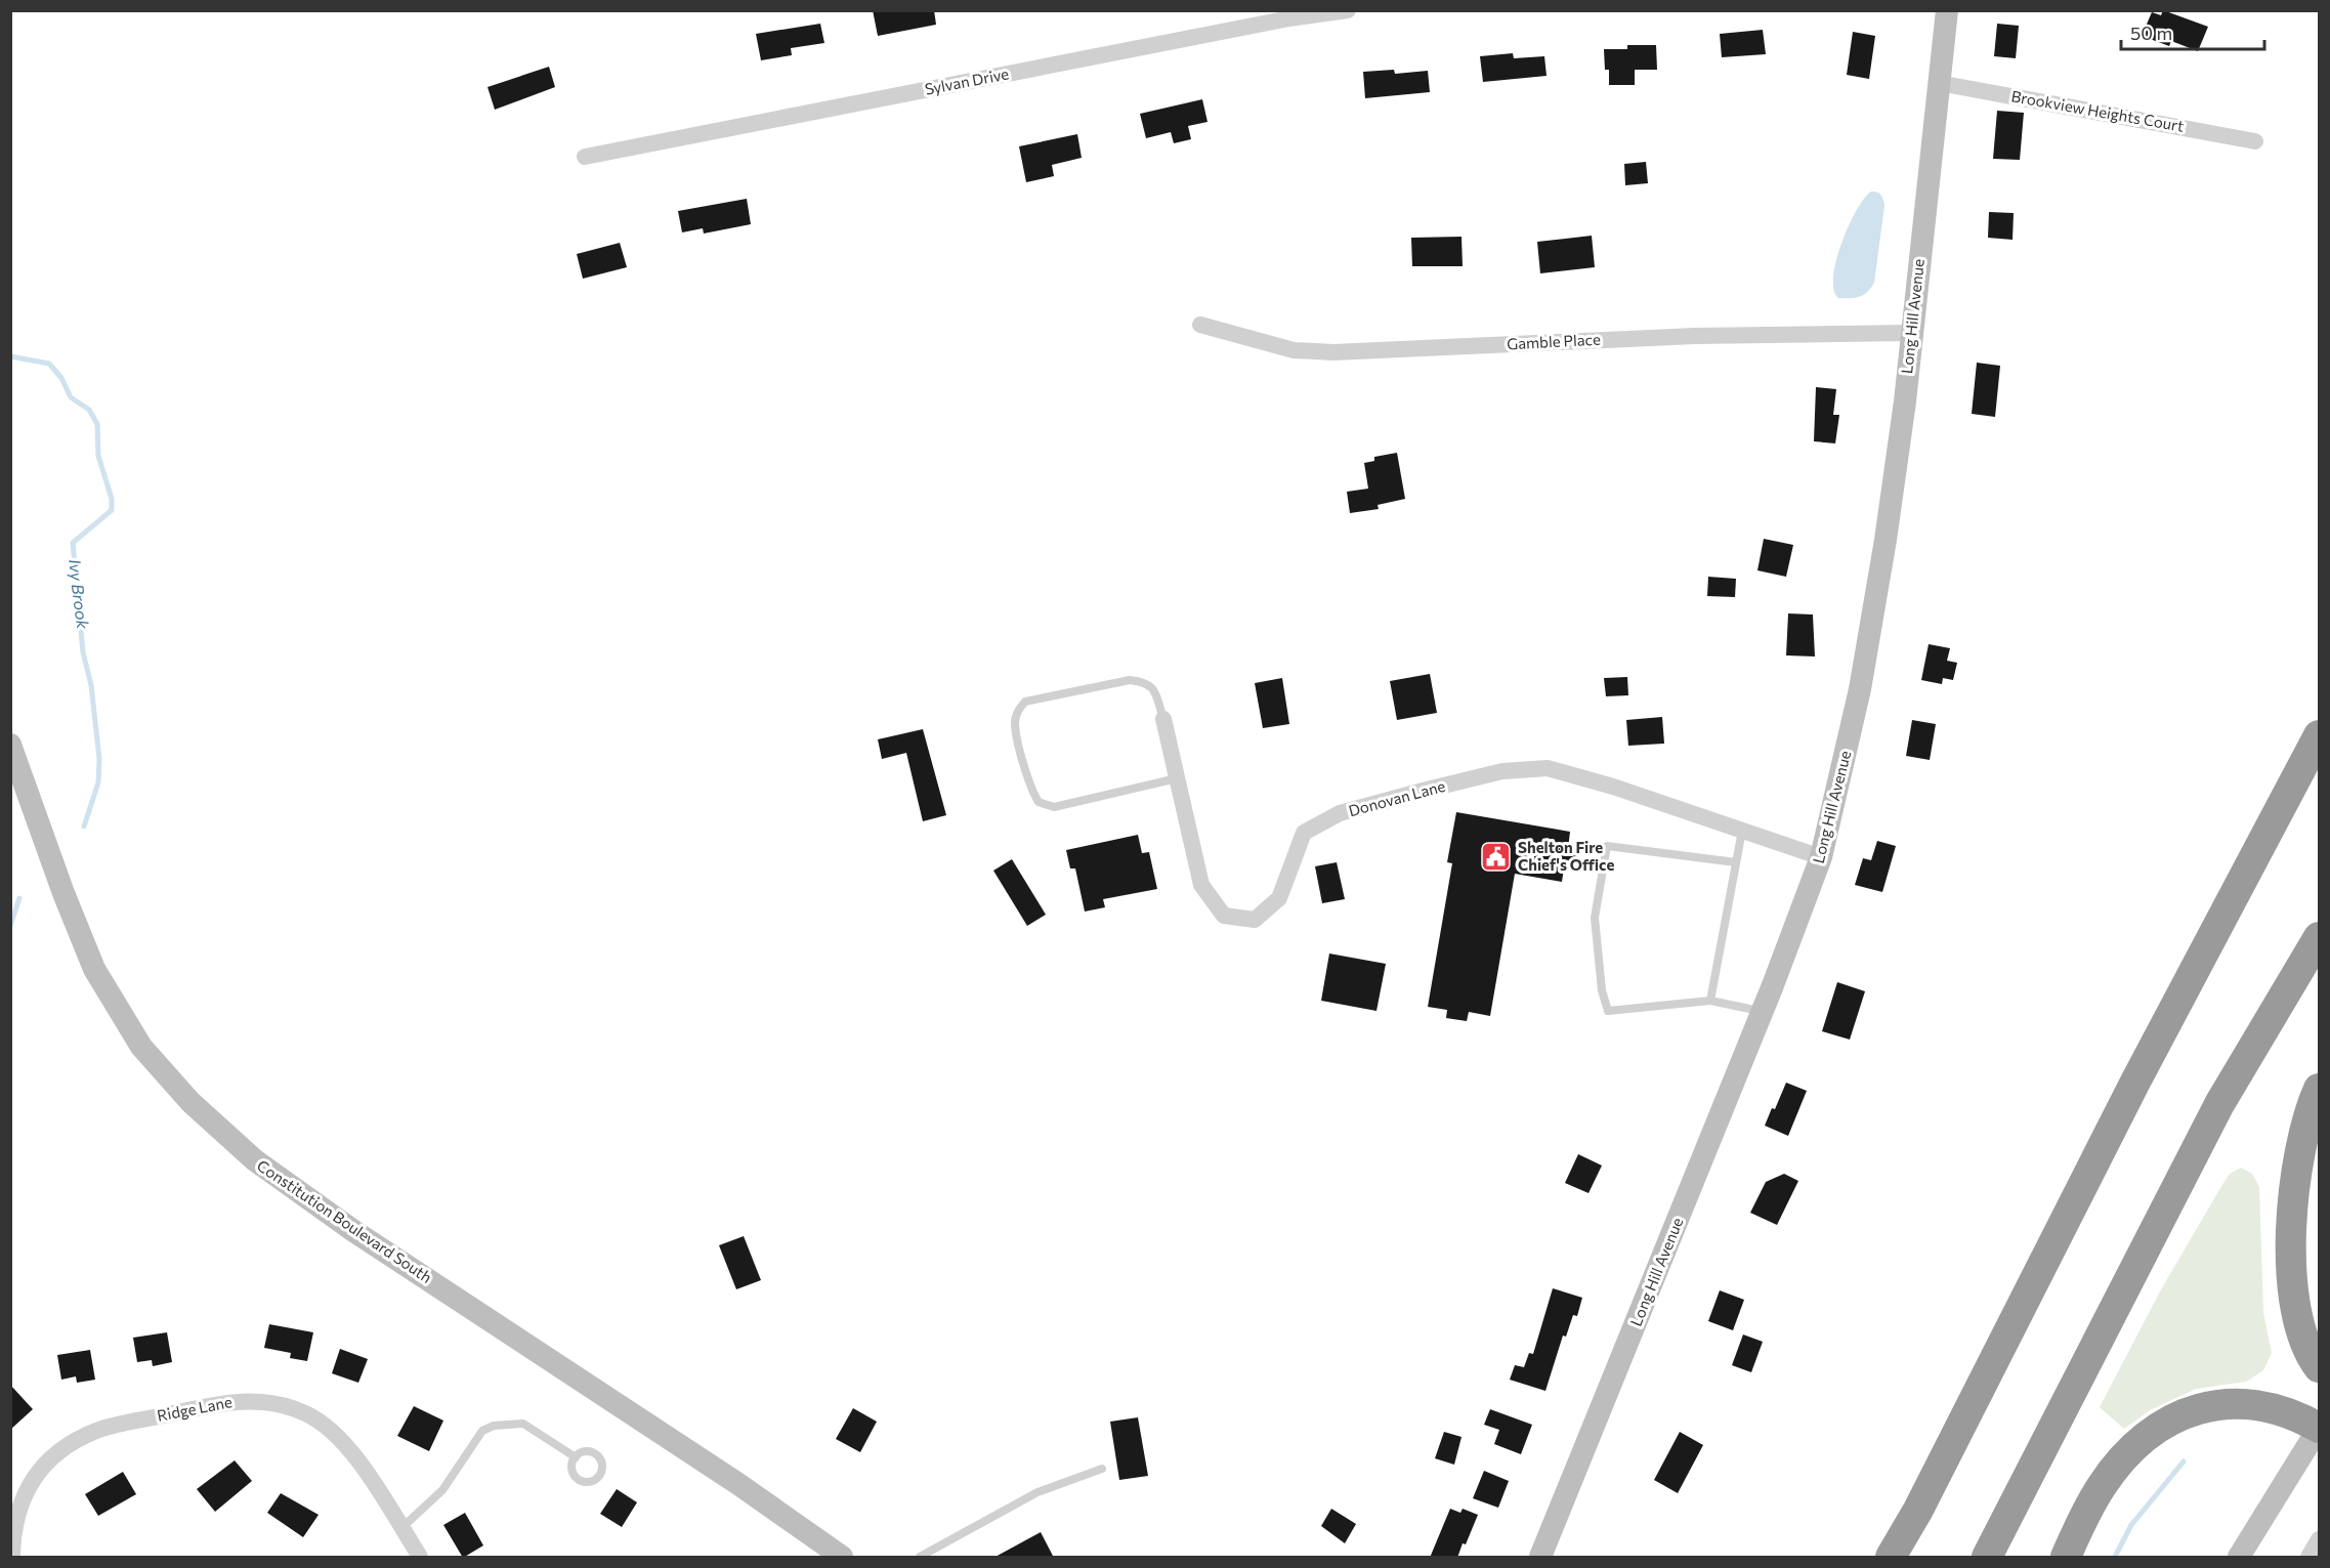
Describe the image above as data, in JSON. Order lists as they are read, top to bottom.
{
  "streets": {
    "street": [
      "Sylvan Drive",
      "Brookview Heights Court",
      "Long Hill Avenue",
      "Gamble Place",
      "Donovan Lane",
      "Constitution Boulevard South",
      "Ridge Lane"
    ]
  },
  "crossings": [
    ["Brookview Heights Court", "Long Hill Avenue"],
    ["Long Hill Avenue", "Gamble Place"],
    ["Long Hill Avenue", "Donovan Lane"]
  ],
  "water": ["Ivy Brook"],
  "places": {
    "public building": ["Shelton Fire Chief's Office"]
  },
  "scale_bar": "50 m"
}
